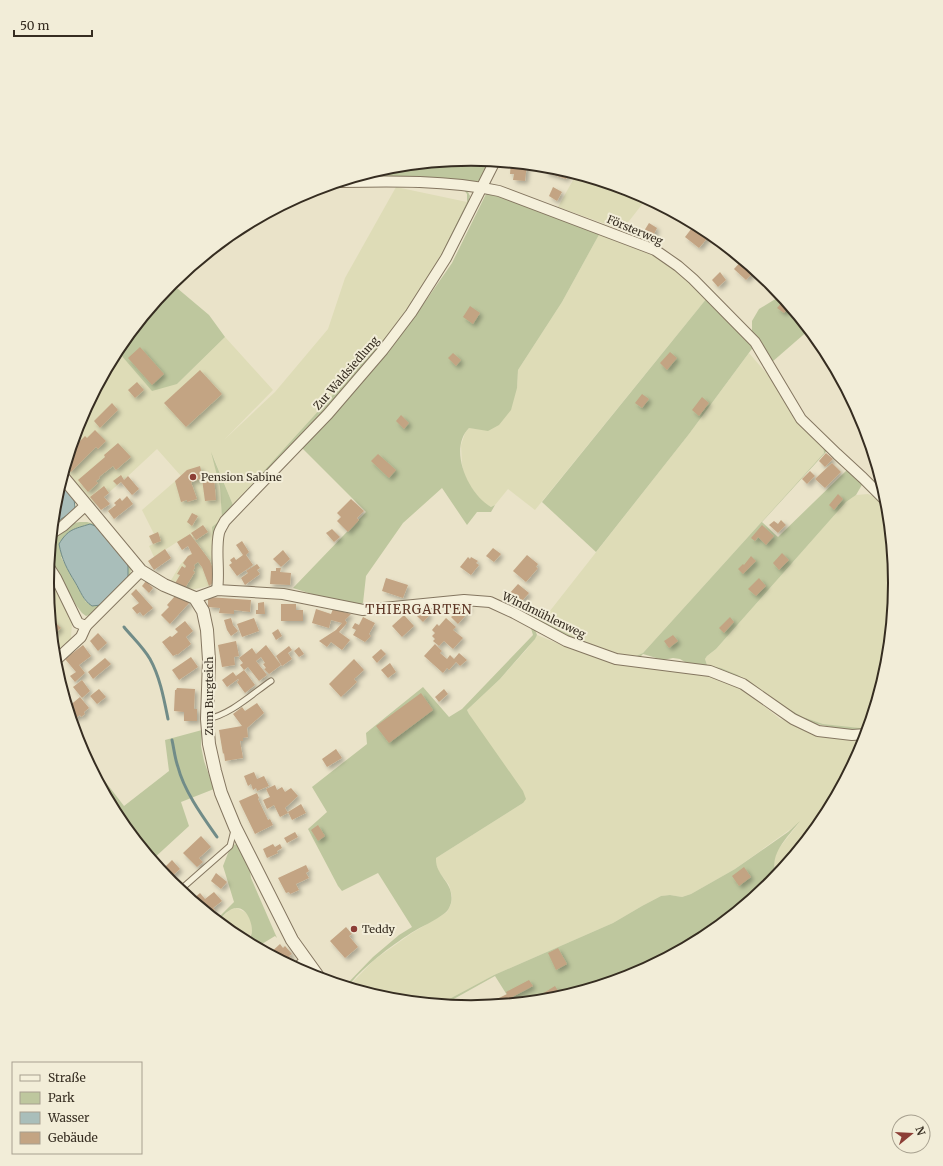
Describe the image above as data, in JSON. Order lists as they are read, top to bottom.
{
  "streets": {
    "street": [
      "Försterweg",
      "Zur Waldsiedlung",
      "Windmühlenweg",
      "Zum Burgteich"
    ]
  },
  "crossings": [
    ["Försterweg", "Zur Waldsiedlung"],
    ["Zur Waldsiedlung", "Windmühlenweg"],
    ["Windmühlenweg", "Zum Burgteich"]
  ],
  "districts": ["THIERGARTEN"],
  "places": ["Pension Sabine", "Teddy"],
  "legend": [
    "Straße",
    "Park",
    "Wasser",
    "Gebäude"
  ],
  "scale_bar": "50 m",
  "north": "right"
}
